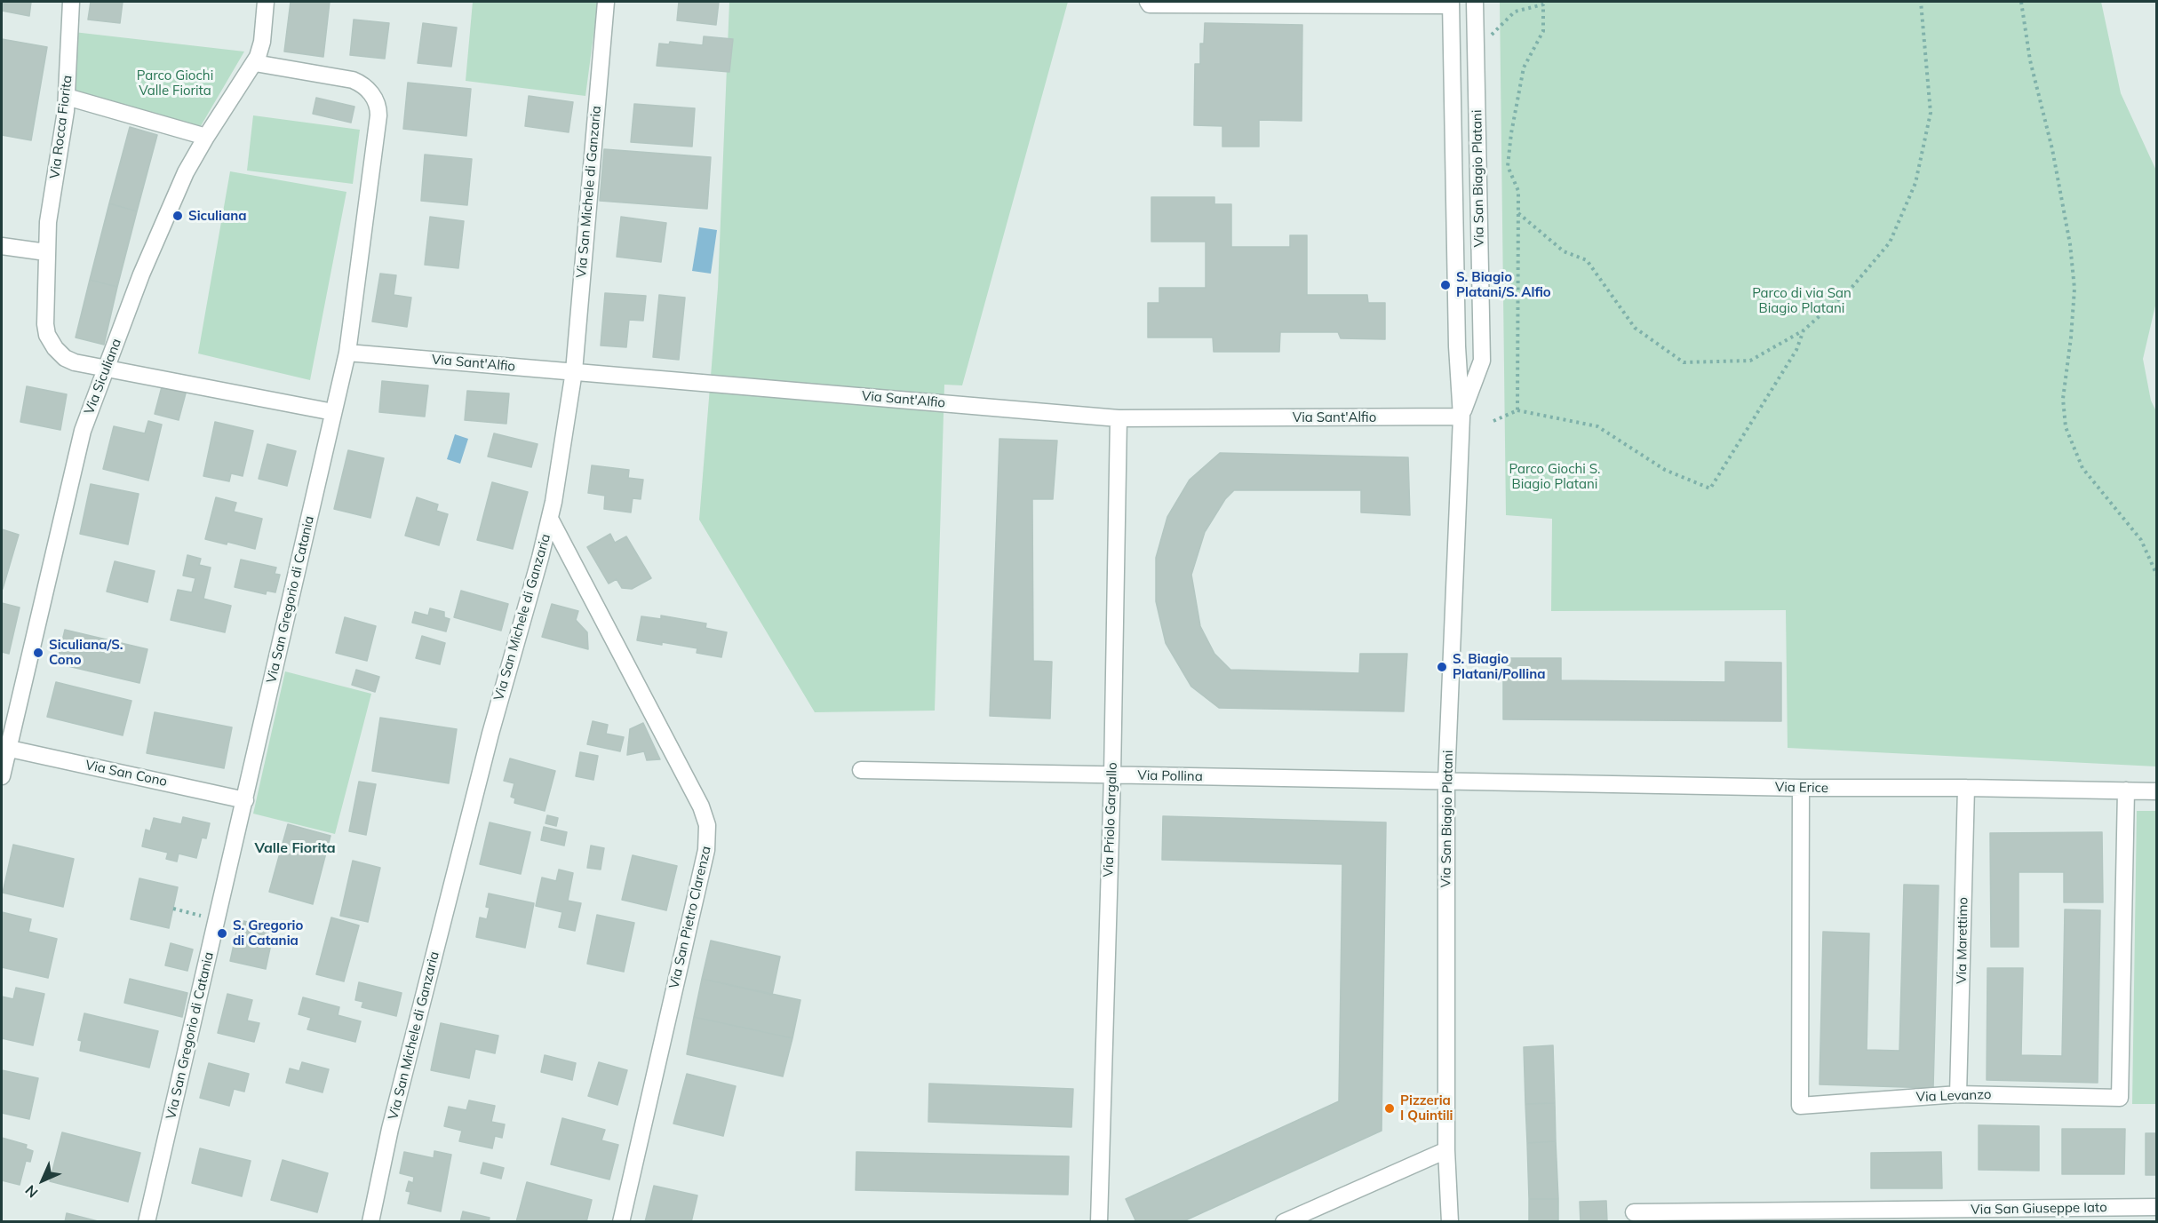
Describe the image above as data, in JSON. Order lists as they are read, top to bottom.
{
  "streets": {
    "street": [
      "Via Rocca Fiorita",
      "Via San Biagio Platani",
      "Via San Michele di Ganzaria",
      "Via Sant'Alfio",
      "Via Siculiana",
      "Via San Gregorio di Catania",
      "Via San Cono",
      "Via Pollina",
      "Via Erice",
      "Via Priolo Gargallo",
      "Via San Pietro Clarenza",
      "Via Marettimo",
      "Via Levanzo",
      "Via San Giuseppe Iato"
    ]
  },
  "crossings": [
    ["Via San Biagio Platani", "Via Sant'Alfio"],
    ["Via San Biagio Platani", "Via Pollina"],
    ["Via San Biagio Platani", "Via Erice"],
    ["Via San Michele di Ganzaria", "Via Sant'Alfio"],
    ["Via San Michele di Ganzaria", "Via San Pietro Clarenza"],
    ["Via Sant'Alfio", "Via San Gregorio di Catania"],
    ["Via Sant'Alfio", "Via Priolo Gargallo"],
    ["Via Siculiana", "Via San Gregorio di Catania"],
    ["Via Siculiana", "Via San Cono"],
    ["Via San Gregorio di Catania", "Via San Cono"],
    ["Via Pollina", "Via Erice"],
    ["Via Pollina", "Via Priolo Gargallo"],
    ["Via Erice", "Via Marettimo"],
    ["Via Erice", "Via Levanzo"],
    ["Via Marettimo", "Via Levanzo"]
  ],
  "districts": ["Valle Fiorita"],
  "parks": ["Parco Giochi Valle Fiorita", "Parco di via San Biagio Platani", "Parco Giochi S. Biagio Platani"],
  "places": [
    "Siculiana",
    "S. Biagio Platani/S. Alfio",
    "Siculiana/S. Cono",
    "S. Biagio Platani/Pollina",
    "S. Gregorio di Catania",
    "Pizzeria I Quintili"
  ],
  "north": "bottom left"
}
